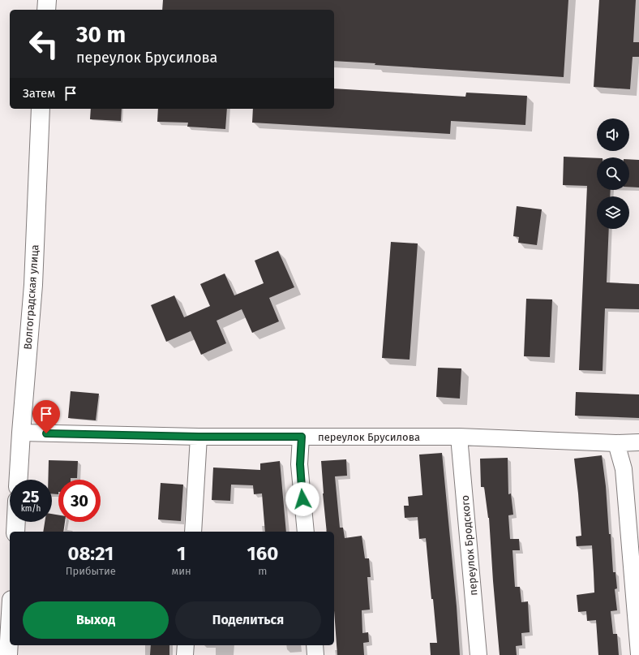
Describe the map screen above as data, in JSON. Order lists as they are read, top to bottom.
{
  "streets": {
    "main road": ["Волгоградская улица"],
    "street": ["переулок Брусилова", "переулок Бродского"]
  },
  "crossings": [
    ["Волгоградская улица", "переулок Брусилова"],
    ["переулок Брусилова", "переулок Бродского"]
  ],
  "page": {
    "turn": ["30 m", "переулок Брусилова"],
    "then": "Затем",
    "speed": "25 km/h",
    "limit": "30",
    "eta": [
      "08:21",
      "Прибытие",
      "1",
      "мин",
      "160",
      "m"
    ],
    "buttons": ["Выход", "Поделиться"]
  }
}
